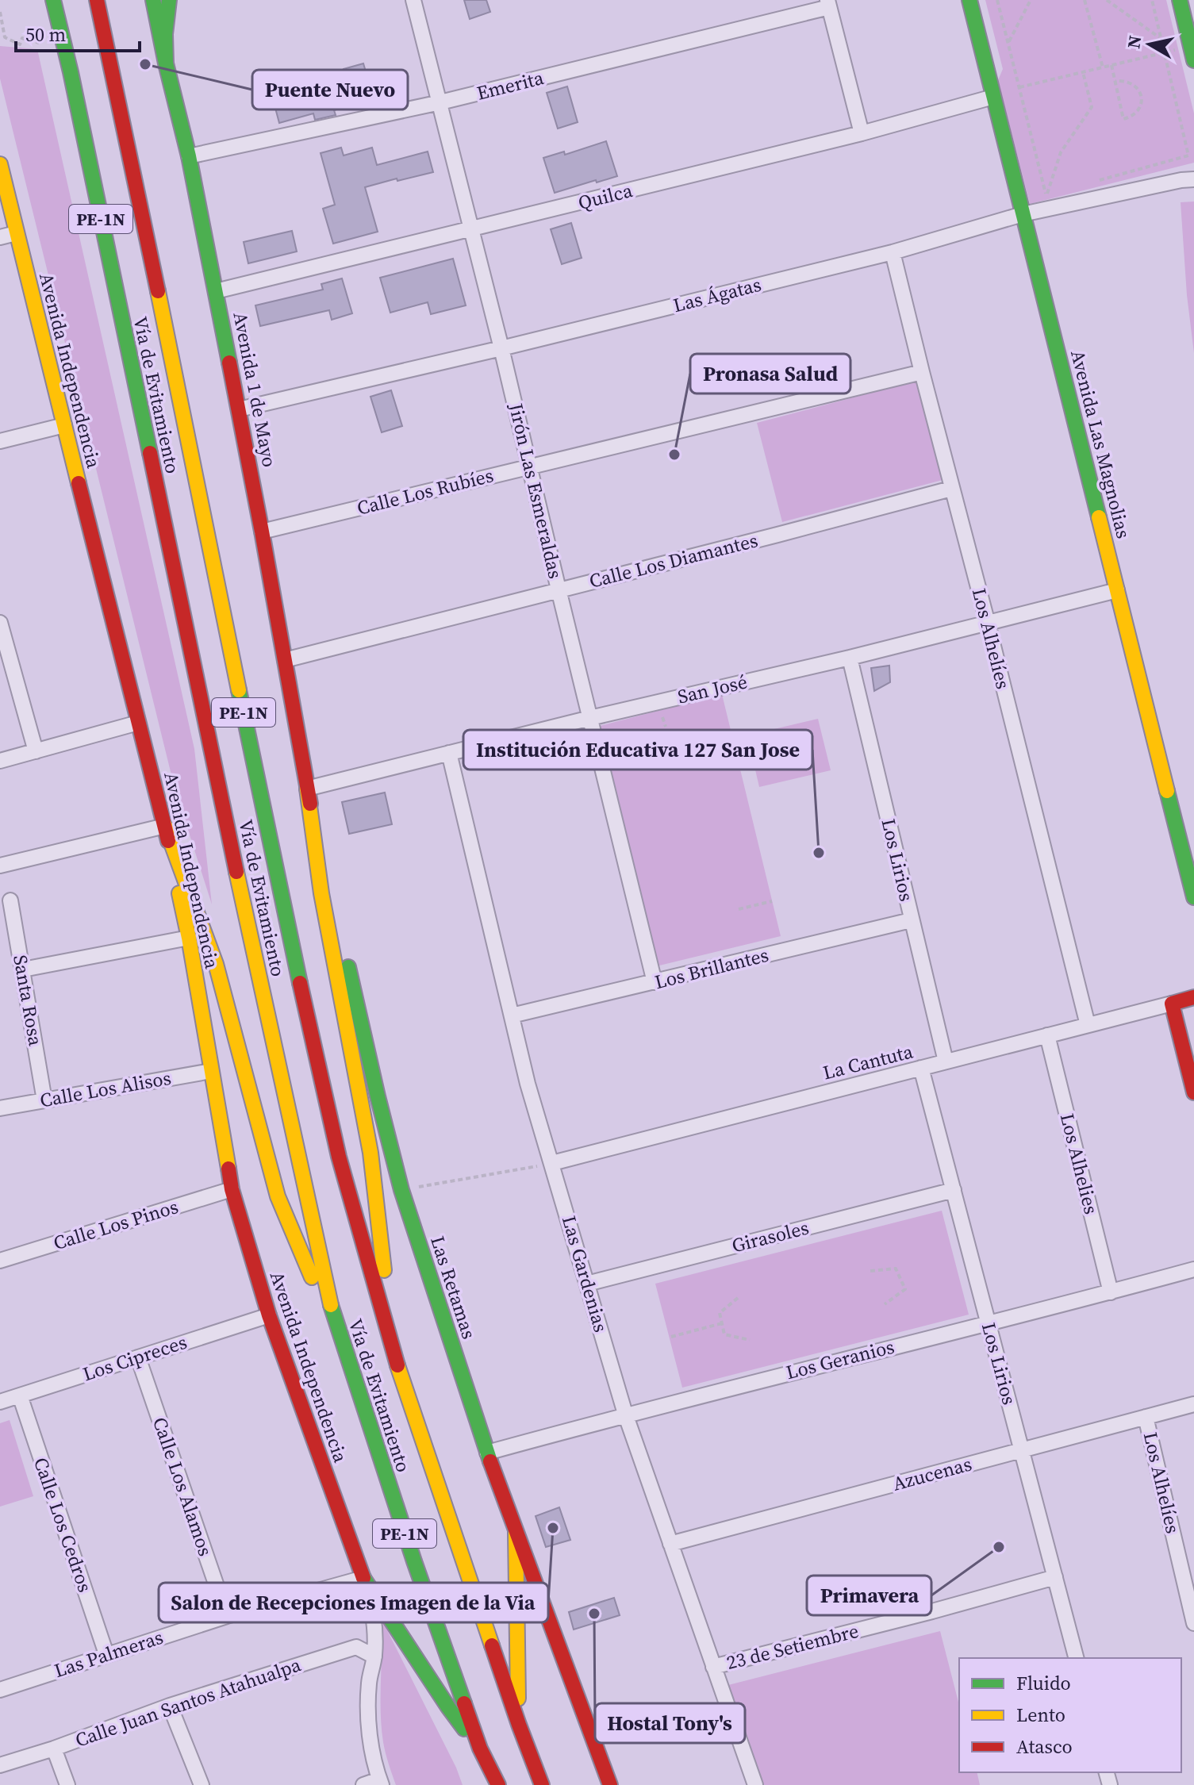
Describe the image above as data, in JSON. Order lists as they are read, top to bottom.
{
  "streets": {
    "main road": [
      "PE-1N",
      "Avenida Independencia",
      "Avenida 1 de Mayo",
      "Vía de Evitamiento",
      "Avenida Las Magnolias",
      "La Cantuta",
      "Las Retamas"
    ],
    "street": [
      "Emerita",
      "Quilca",
      "Las Ágatas",
      "Jirón Las Esmeraldas",
      "Calle Los Rubíes",
      "Calle Los Diamantes",
      "Los Alhelíes",
      "San José",
      "Los Lirios",
      "Los Brillantes",
      "Santa Rosa",
      "Calle Los Alisos",
      "Los Alhelies",
      "Calle Los Pinos",
      "Girasoles",
      "Las Gardenias",
      "Los Cipreces",
      "Los Geranios",
      "Azucenas",
      "Calle Los Alamos",
      "Calle Los Cedros",
      "23 de Setiembre",
      "Las Palmeras",
      "Calle Juan Santos Atahualpa"
    ]
  },
  "crossings": [
    ["Emerita", "Avenida 1 de Mayo"],
    ["Emerita", "Jirón Las Esmeraldas"],
    ["Quilca", "Avenida 1 de Mayo"],
    ["Quilca", "Avenida Las Magnolias"],
    ["Quilca", "Jirón Las Esmeraldas"],
    ["Las Ágatas", "Avenida 1 de Mayo"],
    ["Las Ágatas", "Avenida Las Magnolias"],
    ["Las Ágatas", "Jirón Las Esmeraldas"],
    ["Las Ágatas", "Los Alhelíes"],
    ["Avenida Independencia", "Vía de Evitamiento"],
    ["Avenida Independencia", "Calle Los Alisos"],
    ["Avenida Independencia", "Calle Los Pinos"],
    ["Avenida Independencia", "Los Cipreces"],
    ["Avenida Independencia", "Las Palmeras"],
    ["Avenida 1 de Mayo", "Calle Los Rubíes"],
    ["Avenida 1 de Mayo", "Calle Los Diamantes"],
    ["Avenida 1 de Mayo", "San José"],
    ["Avenida 1 de Mayo", "Las Retamas"],
    ["Avenida Las Magnolias", "San José"],
    ["Jirón Las Esmeraldas", "Calle Los Rubíes"],
    ["Jirón Las Esmeraldas", "Calle Los Diamantes"],
    ["Jirón Las Esmeraldas", "San José"],
    ["Jirón Las Esmeraldas", "Los Brillantes"],
    ["Calle Los Rubíes", "Los Alhelíes"],
    ["Calle Los Diamantes", "Los Alhelíes"],
    ["Los Alhelíes", "San José"],
    ["Los Alhelíes", "La Cantuta"],
    ["Los Alhelíes", "Azucenas"],
    ["San José", "Los Lirios"],
    ["San José", "Las Gardenias"],
    ["San José", "Las Retamas"],
    ["Los Lirios", "Los Brillantes"],
    ["Los Lirios", "La Cantuta"],
    ["Los Lirios", "Girasoles"],
    ["Los Lirios", "Los Geranios"],
    ["Los Lirios", "Azucenas"],
    ["Los Lirios", "23 de Setiembre"],
    ["Los Brillantes", "Las Gardenias"],
    ["Santa Rosa", "Calle Los Alisos"],
    ["La Cantuta", "Los Alhelies"],
    ["La Cantuta", "Las Gardenias"],
    ["Los Alhelies", "Los Geranios"],
    ["Girasoles", "Las Gardenias"],
    ["Las Gardenias", "Los Geranios"],
    ["Las Gardenias", "Azucenas"],
    ["Las Gardenias", "23 de Setiembre"],
    ["Las Retamas", "Los Geranios"],
    ["Los Cipreces", "Calle Los Alamos"],
    ["Los Cipreces", "Calle Los Cedros"],
    ["Calle Los Alamos", "Las Palmeras"],
    ["Calle Los Cedros", "Las Palmeras"]
  ],
  "places": [
    "Puente Nuevo",
    "Pronasa Salud",
    "Institución Educativa 127 San Jose",
    "Salon de Recepciones Imagen de la Via",
    "Primavera",
    "Hostal Tony's"
  ],
  "legend": ["Fluido", "Lento", "Atasco"],
  "scale_bar": "50 m",
  "north": "left"
}
